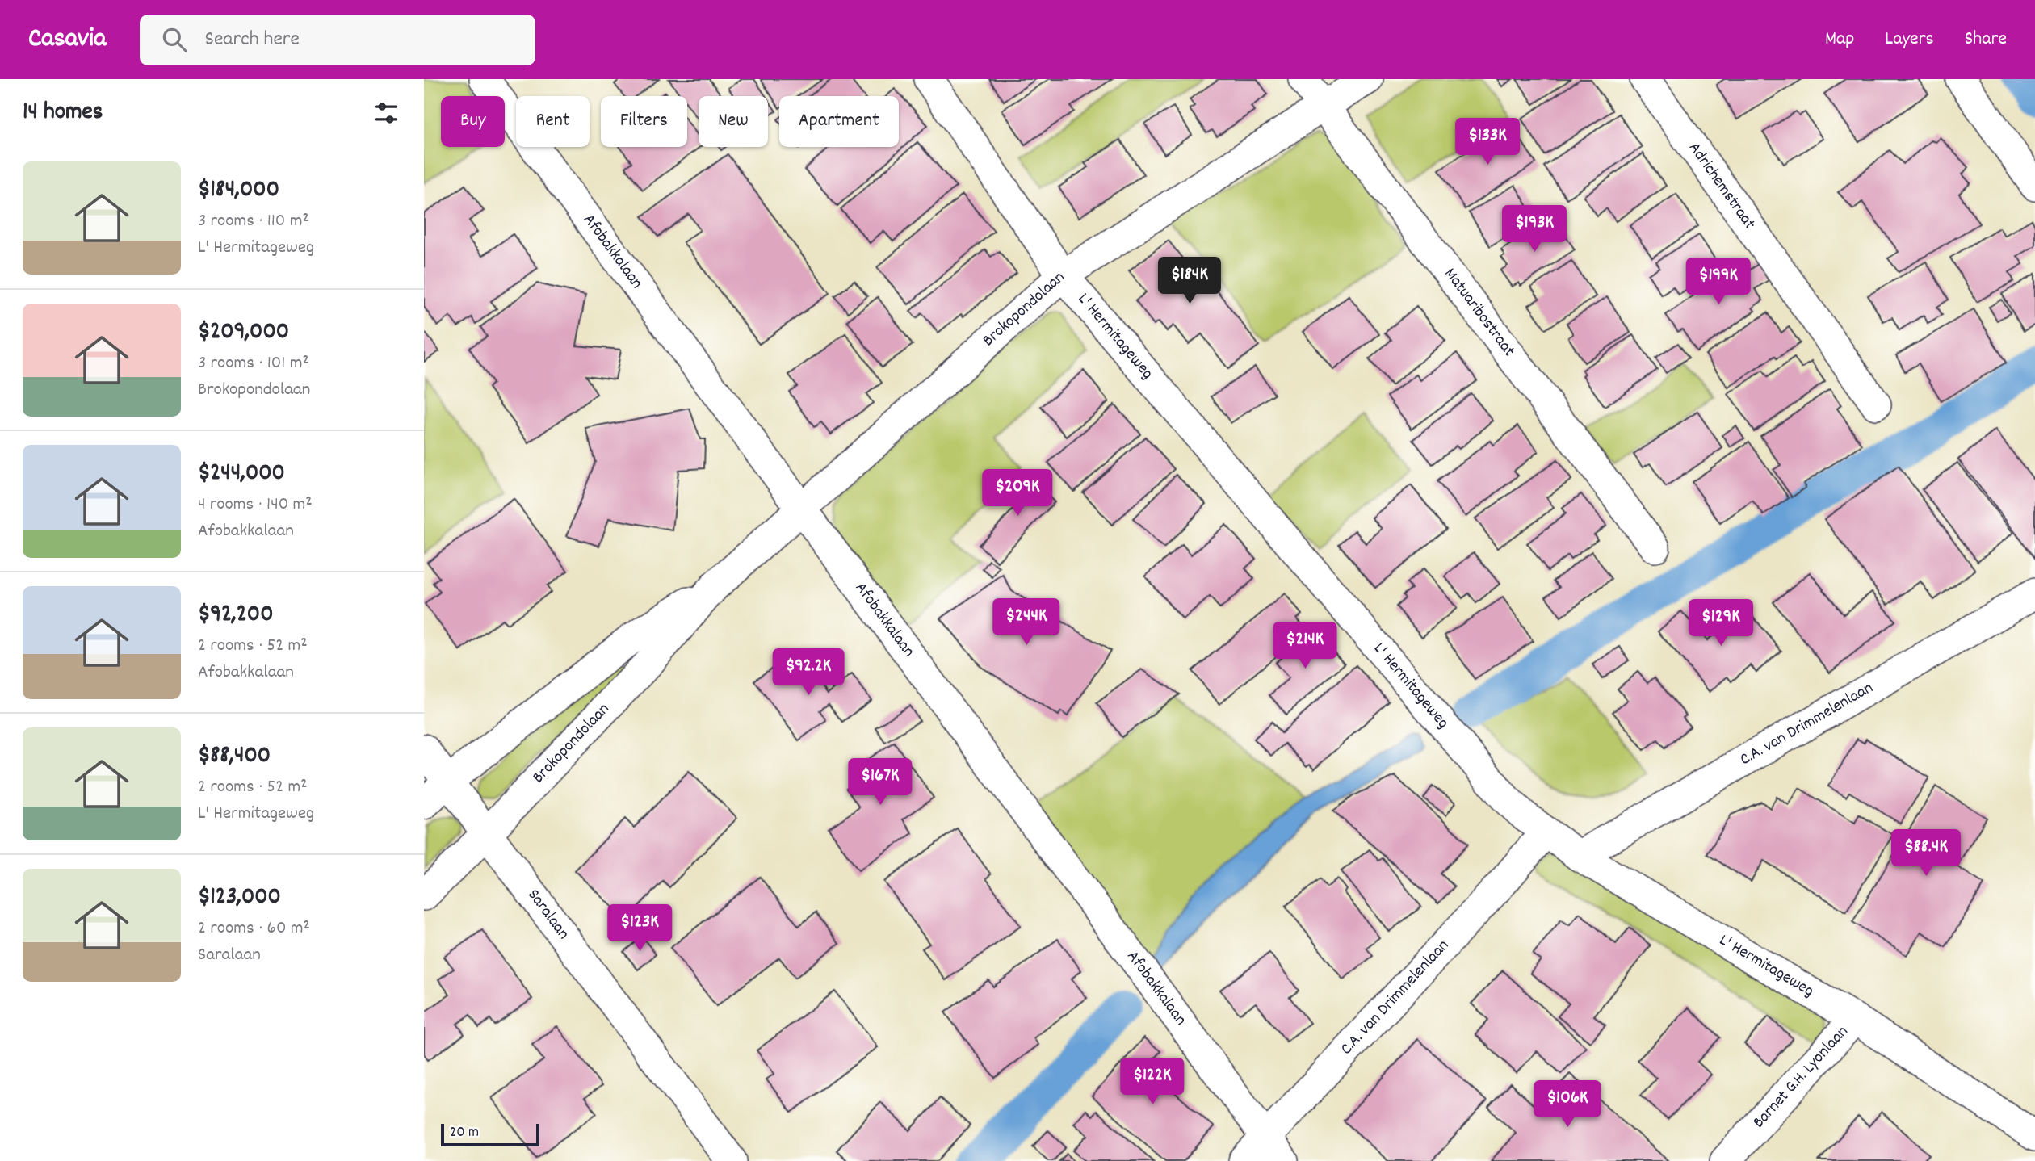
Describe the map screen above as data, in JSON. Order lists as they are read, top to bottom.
{
  "streets": {
    "street": [
      "Adrichemstraat",
      "Afobakkalaan",
      "Brokopondolaan",
      "Matuaribostraat",
      "L' Hermitageweg",
      "C.A. van Drimmelenlaan",
      "Saralaan",
      "Barnet G.H. Lyonlaan"
    ]
  },
  "crossings": [
    ["Afobakkalaan", "Brokopondolaan"],
    ["Afobakkalaan", "C.A. van Drimmelenlaan"],
    ["Brokopondolaan", "Matuaribostraat"],
    ["Brokopondolaan", "L' Hermitageweg"],
    ["Brokopondolaan", "Saralaan"],
    ["L' Hermitageweg", "C.A. van Drimmelenlaan"],
    ["L' Hermitageweg", "Barnet G.H. Lyonlaan"]
  ],
  "scale_bar": "20 m",
  "page": {
    "header": "Casavia",
    "search": "Search here",
    "nav": ["Map", "Layers", "Share"],
    "heading": "14 homes",
    "chip": [
      "Buy",
      "Rent",
      "Filters",
      "New",
      "Apartment"
    ],
    "price": [
      "$133K",
      "$193K",
      "$184K",
      "$199K",
      "$209K",
      "$244K",
      "$129K",
      "$214K",
      "$92.2K",
      "$167K",
      "$88.4K",
      "$123K",
      "$122K",
      "$106K"
    ],
    "list": [
      {
        "name": "$184,000",
        "note": "3 rooms · 110 m² · L' Hermitageweg"
      },
      {
        "name": "$209,000",
        "note": "3 rooms · 101 m² · Brokopondolaan"
      },
      {
        "name": "$244,000",
        "note": "4 rooms · 140 m² · Afobakkalaan"
      },
      {
        "name": "$92,200",
        "note": "2 rooms · 52 m² · Afobakkalaan"
      },
      {
        "name": "$88,400",
        "note": "2 rooms · 52 m² · L' Hermitageweg"
      },
      {
        "name": "$123,000",
        "note": "2 rooms · 60 m² · Saralaan"
      }
    ],
    "scale": "20 m"
  }
}
